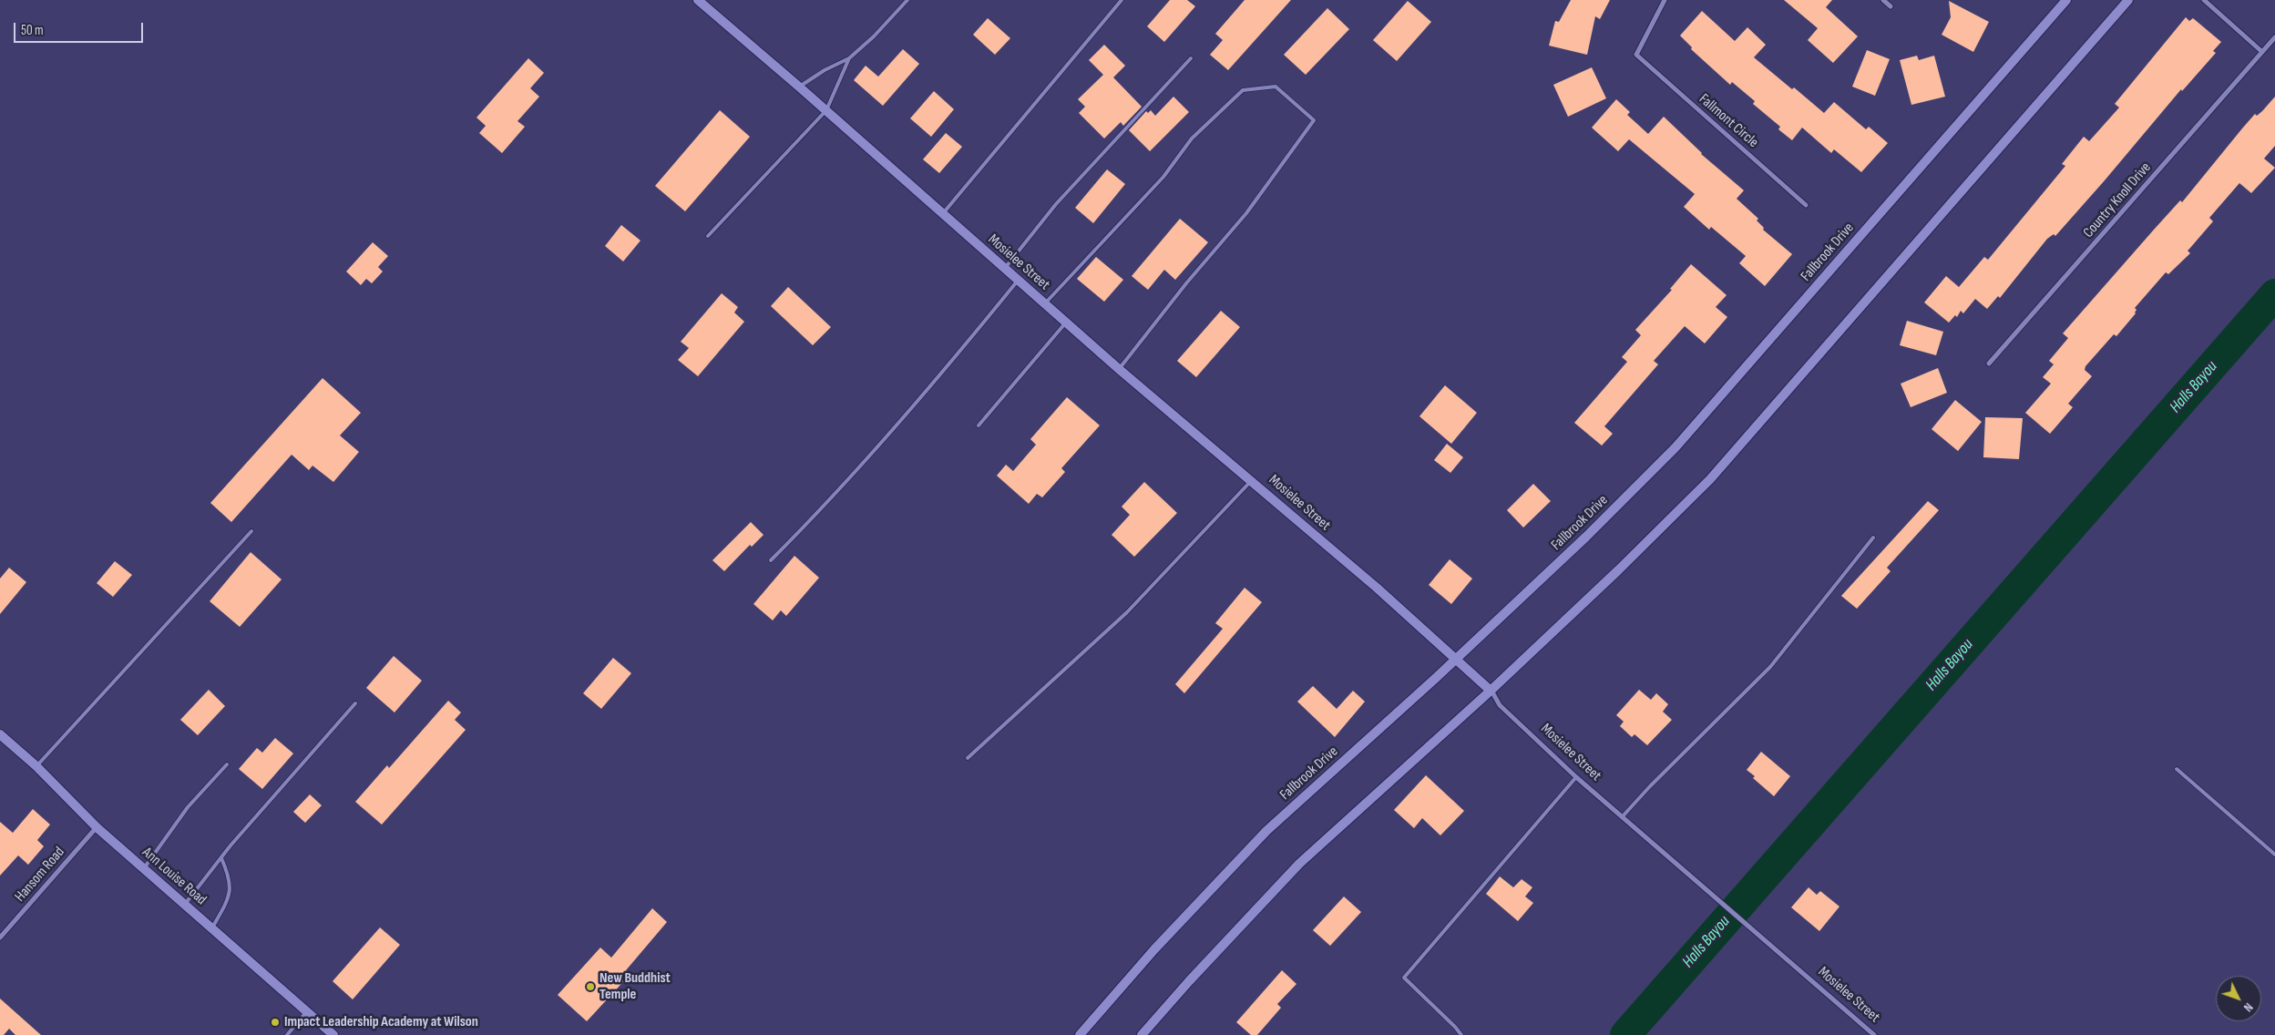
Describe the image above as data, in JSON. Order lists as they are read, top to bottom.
{
  "streets": {
    "main road": ["Fallbrook Drive", "Mosielee Street", "Ann Louise Road"],
    "street": ["Fallmont Circle", "Country Knoll Drive", "Hansom Road"]
  },
  "crossings": [
    ["Fallbrook Drive", "Mosielee Street"],
    ["Hansom Road", "Ann Louise Road"]
  ],
  "water": ["Halls Bayou"],
  "places": ["New Buddhist Temple", "Impact Leadership Academy at Wilson"],
  "scale_bar": "50 m",
  "north": "bottom right"
}
